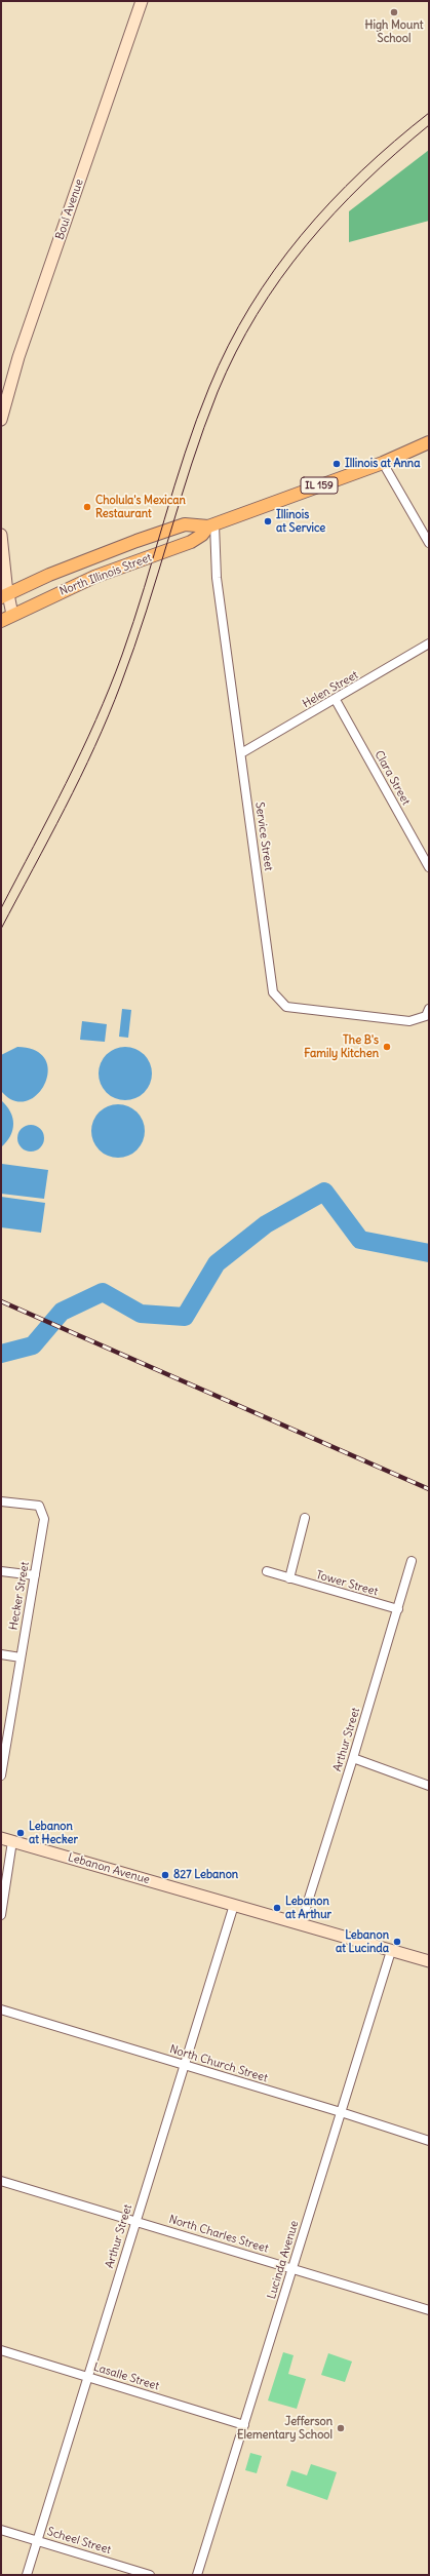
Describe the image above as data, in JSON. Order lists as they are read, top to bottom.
{
  "streets": {
    "main road": ["IL 159", "North Illinois Street"],
    "street": [
      "Boul Avenue",
      "Helen Street",
      "Clara Street",
      "Service Street",
      "Tower Street",
      "Hecker Street",
      "Arthur Street",
      "Lebanon Avenue",
      "North Church Street",
      "North Charles Street",
      "Lucinda Avenue",
      "Lasalle Street",
      "Scheel Street"
    ]
  },
  "crossings": [
    ["North Illinois Street", "Service Street"],
    ["Helen Street", "Clara Street"],
    ["Helen Street", "Service Street"],
    ["Tower Street", "Arthur Street"],
    ["Arthur Street", "Lebanon Avenue"],
    ["Arthur Street", "North Church Street"],
    ["Arthur Street", "North Charles Street"],
    ["Arthur Street", "Lasalle Street"],
    ["Arthur Street", "Scheel Street"],
    ["Lebanon Avenue", "Lucinda Avenue"],
    ["North Church Street", "Lucinda Avenue"],
    ["North Charles Street", "Lucinda Avenue"],
    ["Lucinda Avenue", "Lasalle Street"]
  ],
  "places": [
    "High Mount School",
    "Illinois at Anna",
    "Cholula's Mexican Restaurant",
    "Illinois at Service",
    "The B's Family Kitchen",
    "Lebanon at Hecker",
    "827 Lebanon",
    "Lebanon at Arthur",
    "Lebanon at Lucinda",
    "Jefferson Elementary School"
  ]
}
